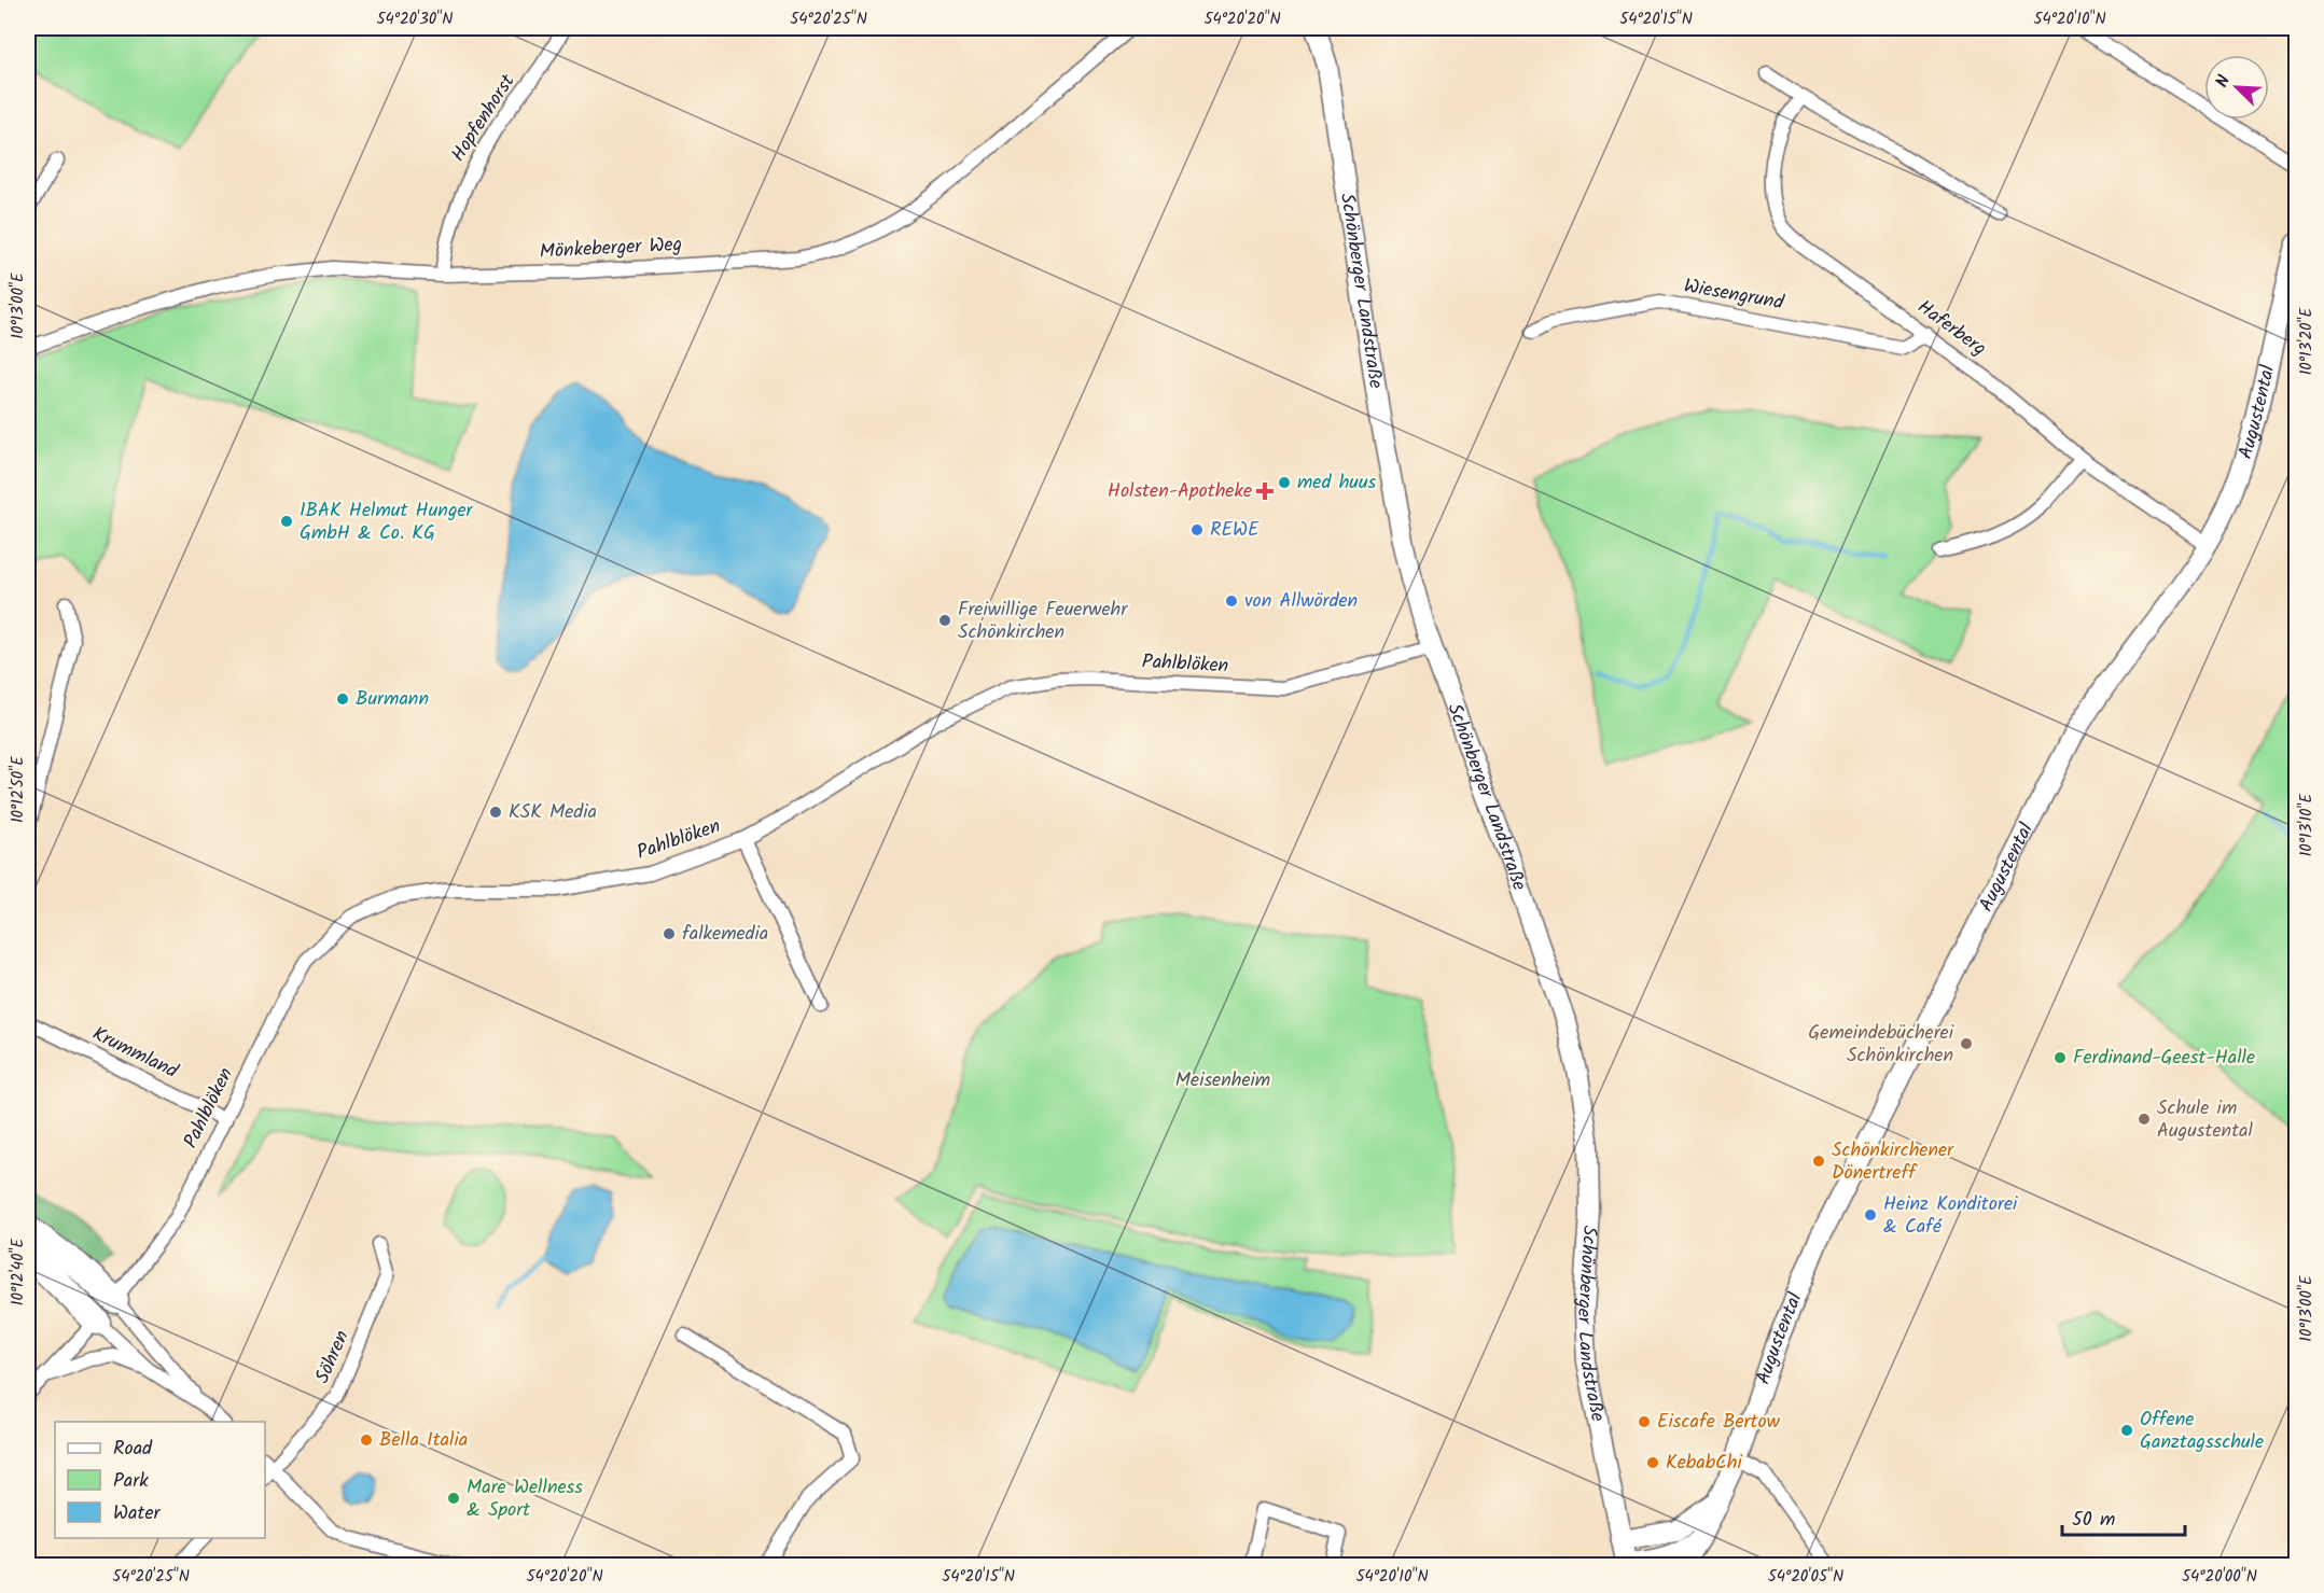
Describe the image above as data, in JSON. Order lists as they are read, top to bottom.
{
  "streets": {
    "street": [
      "Hopfenhorst",
      "Mönkeberger Weg",
      "Schönberger Landstraße",
      "Wiesengrund",
      "Haferberg",
      "Augustental",
      "Pahlblöken",
      "Krummland",
      "Söhren"
    ]
  },
  "crossings": [
    ["Hopfenhorst", "Mönkeberger Weg"],
    ["Schönberger Landstraße", "Pahlblöken"],
    ["Wiesengrund", "Haferberg"],
    ["Haferberg", "Augustental"],
    ["Pahlblöken", "Krummland"]
  ],
  "parks": ["Meisenheim"],
  "places": {
    "other": [
      "med huus",
      "IBAK Helmut Hunger GmbH & Co. KG",
      "REWE",
      "von Allwörden",
      "Freiwillige Feuerwehr Schönkirchen",
      "Burmann",
      "KSK Media",
      "falkemedia",
      "Gemeindebücherei Schönkirchen",
      "Ferdinand-Geest-Halle",
      "Schule im Augustental",
      "Schönkirchener Dönertreff",
      "Heinz Konditorei & Café",
      "Eiscafe Bertow",
      "Offene Ganztagsschule",
      "Bella Italia",
      "KebabChi",
      "Mare Wellness & Sport"
    ],
    "health": ["Holsten-Apotheke"]
  },
  "legend": ["Road", "Park", "Water"],
  "scale_bar": "50 m",
  "north": "top left",
  "coordinates": [
    "54°20'30\"N",
    "54°20'25\"N",
    "54°20'20\"N",
    "54°20'15\"N",
    "54°20'10\"N",
    "10°13'00\"E",
    "10°13'20\"E",
    "10°12'50\"E",
    "10°13'10\"E",
    "10°12'40\"E",
    "54°20'05\"N",
    "54°20'00\"N"
  ]
}
